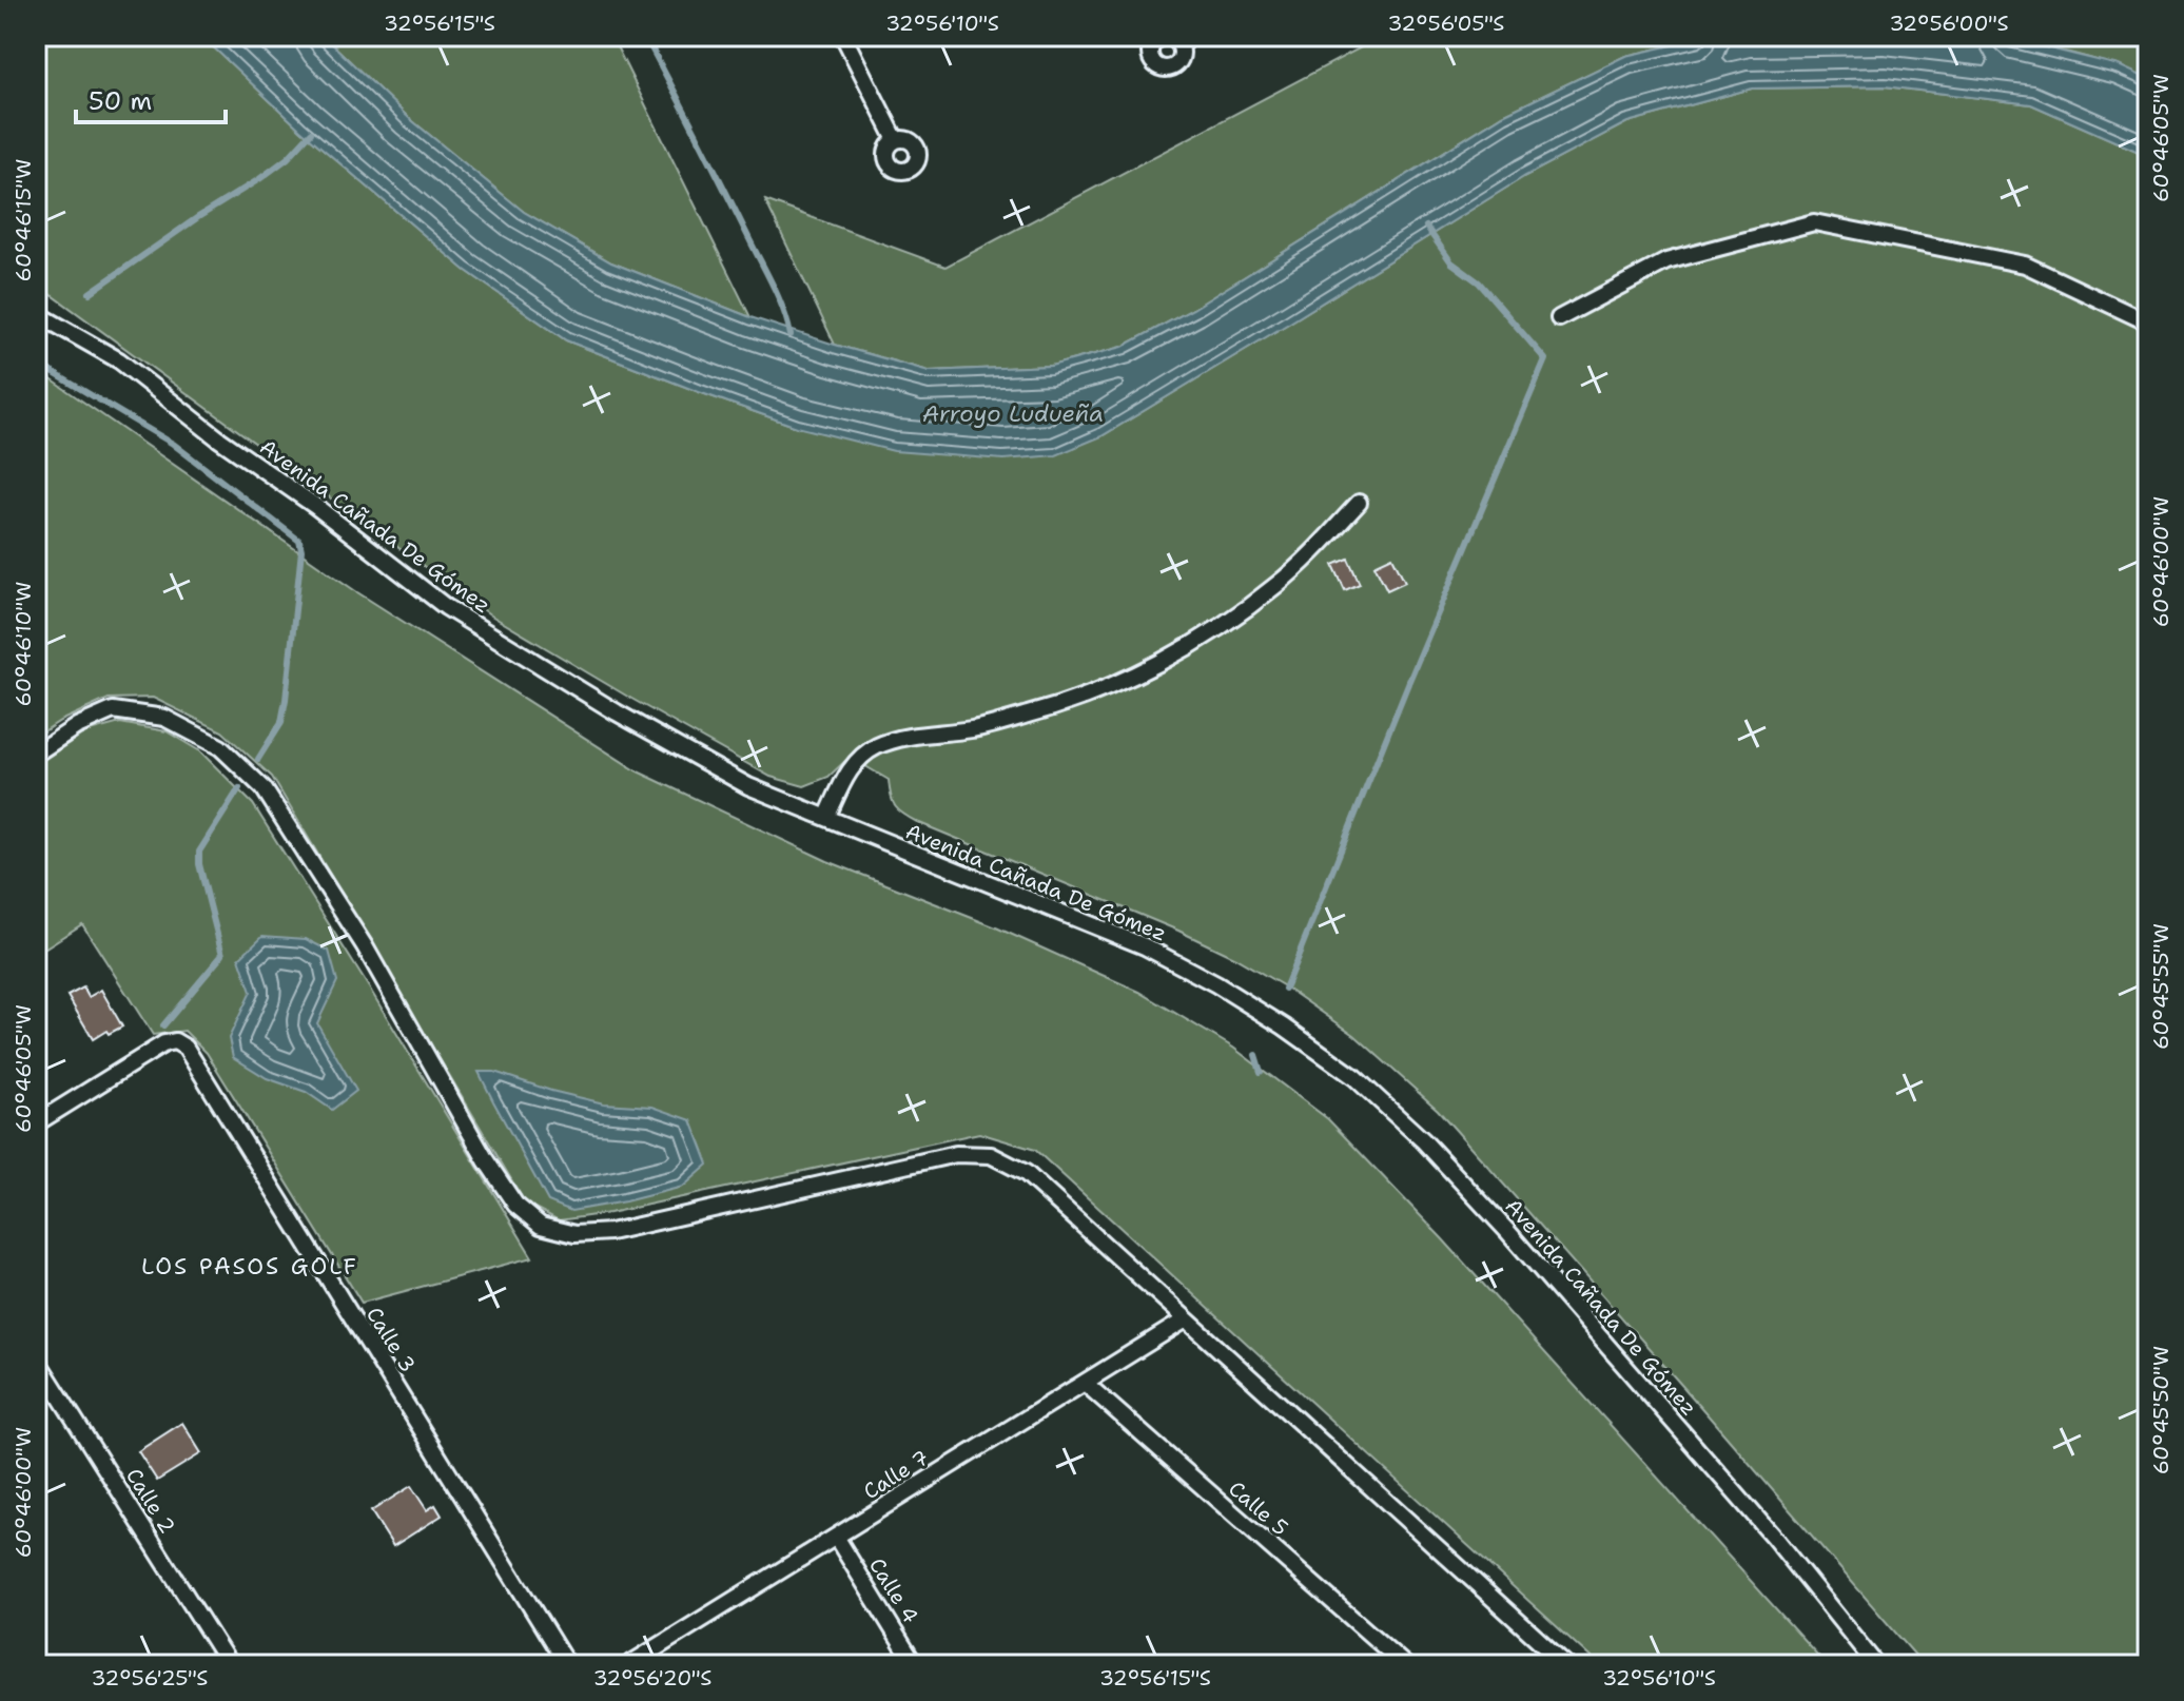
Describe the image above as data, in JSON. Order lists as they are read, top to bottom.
{
  "streets": {
    "street": [
      "Avenida Cañada De Gómez",
      "Calle 3",
      "Calle 7",
      "Calle 2",
      "Calle 5",
      "Calle 4"
    ]
  },
  "crossings": [
    ["Calle 7", "Calle 5"],
    ["Calle 7", "Calle 4"]
  ],
  "districts": ["LOS PASOS GOLF"],
  "water": ["Arroyo Ludueña"],
  "scale_bar": "50 m",
  "coordinates": [
    "32°56'15\"S",
    "32°56'10\"S",
    "32°56'05\"S",
    "32°56'00\"S",
    "60°46'05\"W",
    "60°46'15\"W",
    "60°46'00\"W",
    "60°46'10\"W",
    "60°45'55\"W",
    "60°45'50\"W",
    "32°56'25\"S",
    "32°56'20\"S"
  ]
}
